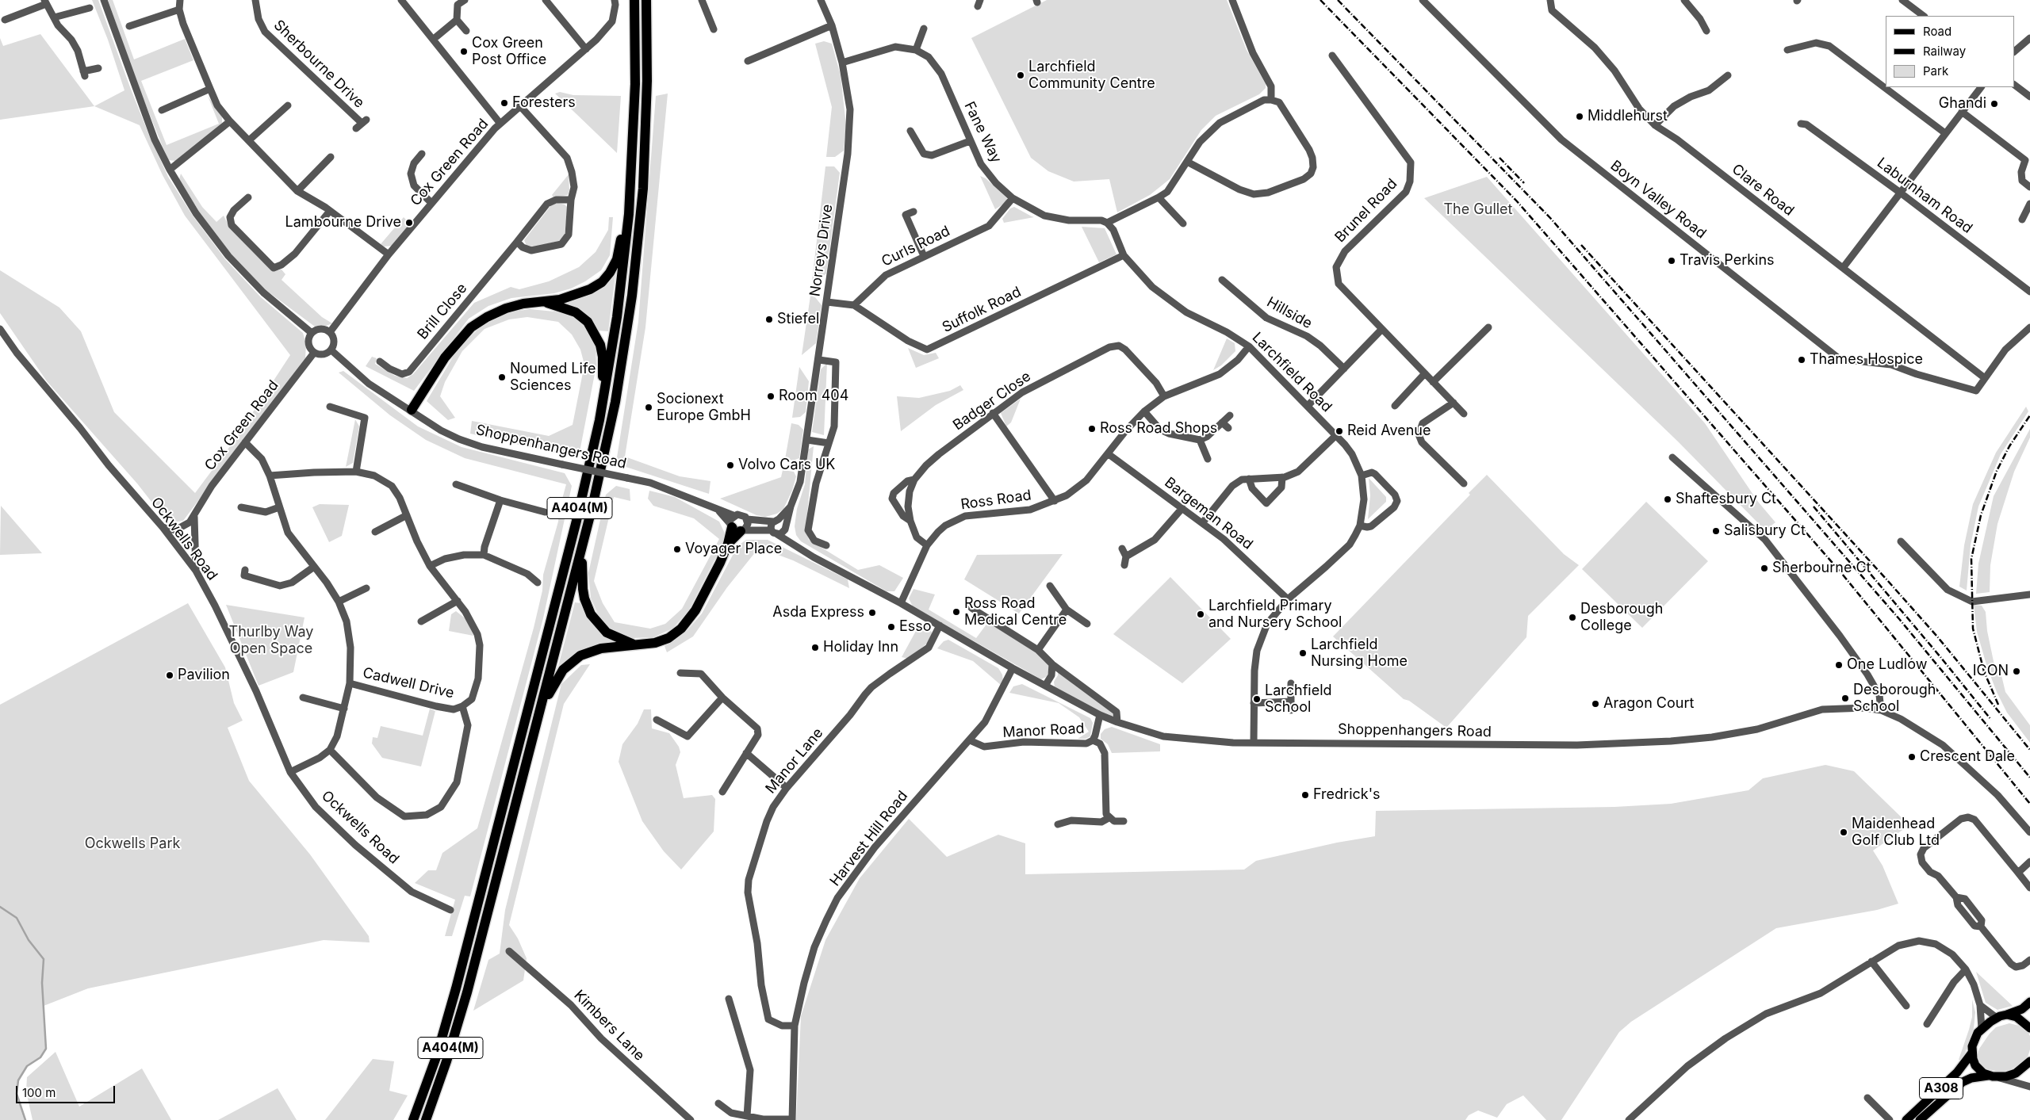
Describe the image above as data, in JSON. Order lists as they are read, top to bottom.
{
  "streets": {
    "highway": ["A404(M)"],
    "main road": ["A308"],
    "street": [
      "Sherbourne Drive",
      "Fane Way",
      "Cox Green Road",
      "Clare Road",
      "Laburnham Road",
      "Boyn Valley Road",
      "Brunel Road",
      "Curls Road",
      "Norreys Drive",
      "Suffolk Road",
      "Brill Close",
      "Hillside",
      "Larchfield Road",
      "Badger Close",
      "Shoppenhangers Road",
      "Ross Road",
      "Bargeman Road",
      "Ockwells Road",
      "Cadwell Drive",
      "Manor Road",
      "Manor Lane",
      "Harvest Hill Road",
      "Kimbers Lane"
    ]
  },
  "crossings": [
    ["Fane Way", "Curls Road"],
    ["Fane Way", "Norreys Drive"],
    ["Fane Way", "Larchfield Road"],
    ["Cox Green Road", "Shoppenhangers Road"],
    ["Cox Green Road", "Ockwells Road"],
    ["Clare Road", "Boyn Valley Road"],
    ["Curls Road", "Suffolk Road"],
    ["Suffolk Road", "Larchfield Road"],
    ["Larchfield Road", "Shoppenhangers Road"],
    ["Larchfield Road", "Ross Road"],
    ["Larchfield Road", "Bargeman Road"],
    ["Badger Close", "Ross Road"],
    ["Shoppenhangers Road", "Ross Road"],
    ["Shoppenhangers Road", "A404(M)"],
    ["Shoppenhangers Road", "Manor Road"],
    ["Shoppenhangers Road", "Manor Lane"],
    ["Shoppenhangers Road", "Harvest Hill Road"],
    ["Ross Road", "Bargeman Road"],
    ["Manor Road", "Harvest Hill Road"],
    ["Manor Lane", "Harvest Hill Road"]
  ],
  "parks": ["The Gullet", "Thurlby Way Open Space", "Ockwells Park"],
  "places": [
    "Cox Green Post Office",
    "Larchfield Community Centre",
    "Foresters",
    "Ghandi",
    "Middlehurst",
    "Lambourne Drive",
    "Travis Perkins",
    "Stiefel",
    "Thames Hospice",
    "Noumed Life Sciences",
    "Room 404",
    "Socionext Europe GmbH",
    "Ross Road Shops",
    "Reid Avenue",
    "Volvo Cars UK",
    "Shaftesbury Ct",
    "Salisbury Ct",
    "Voyager Place",
    "Sherbourne Ct",
    "Ross Road Medical Centre",
    "Asda Express",
    "Larchfield Primary and Nursery School",
    "Desborough College",
    "Esso",
    "Holiday Inn",
    "Larchfield Nursing Home",
    "One Ludlow",
    "ICON",
    "Pavilion",
    "Desborough School",
    "Larchfield School",
    "Aragon Court",
    "Crescent Dale",
    "Fredrick's",
    "Maidenhead Golf Club Ltd"
  ],
  "legend": ["Road", "Railway", "Park"],
  "scale_bar": "100 m"
}
